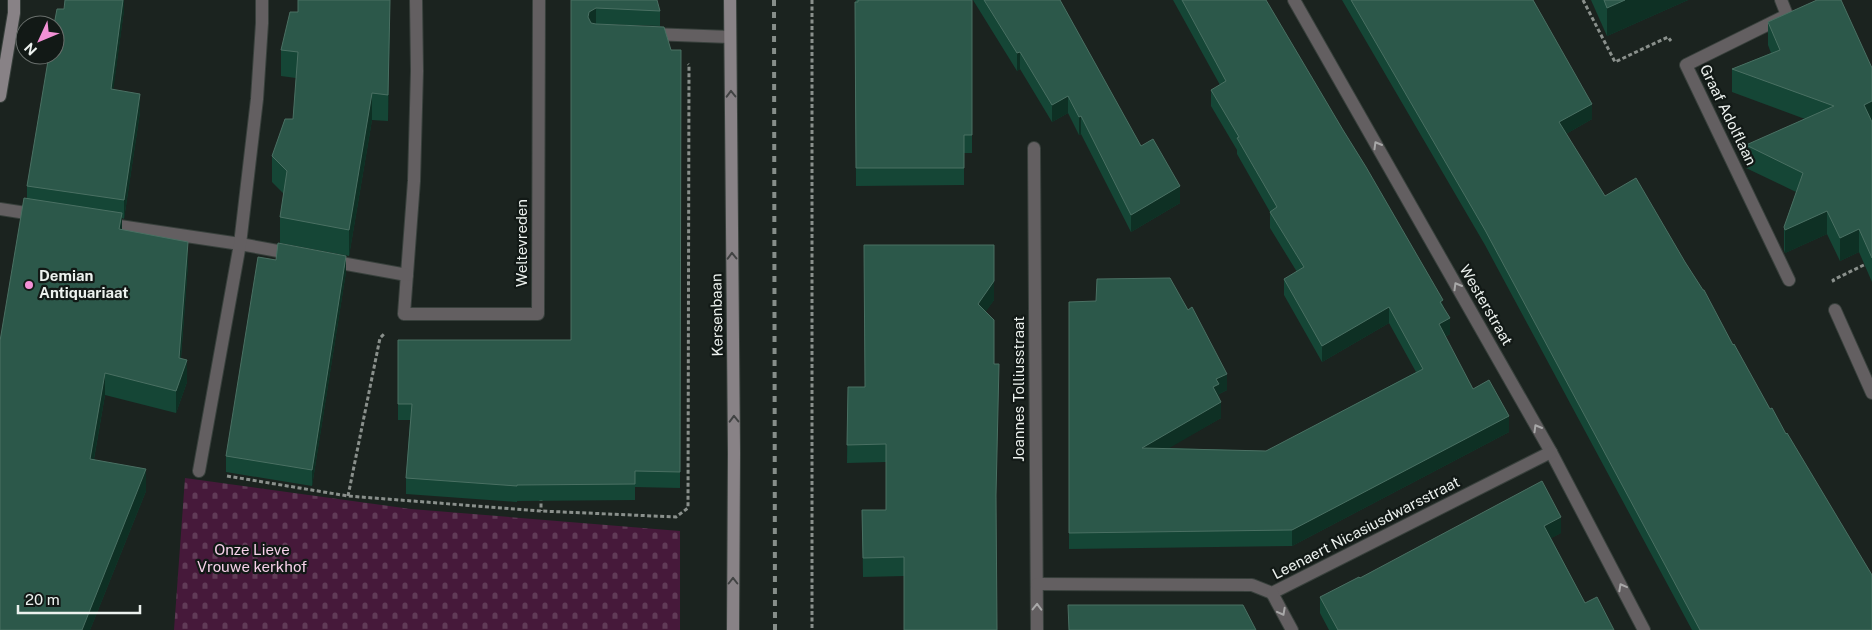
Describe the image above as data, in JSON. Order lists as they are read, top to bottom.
{
  "streets": {
    "main road": ["Kersenbaan"],
    "street": [
      "Graaf Adolflaan",
      "Weltevreden",
      "Westerstraat",
      "Joannes Tolliusstraat",
      "Leenaert Nicasiusdwarsstraat"
    ]
  },
  "crossings": [
    ["Westerstraat", "Leenaert Nicasiusdwarsstraat"],
    ["Joannes Tolliusstraat", "Leenaert Nicasiusdwarsstraat"]
  ],
  "one_way": ["Westerstraat", "Kersenbaan"],
  "parks": ["Onze Lieve Vrouwe kerkhof"],
  "places": ["Demian Antiquariaat"],
  "scale_bar": "20 m",
  "north": "bottom left"
}
